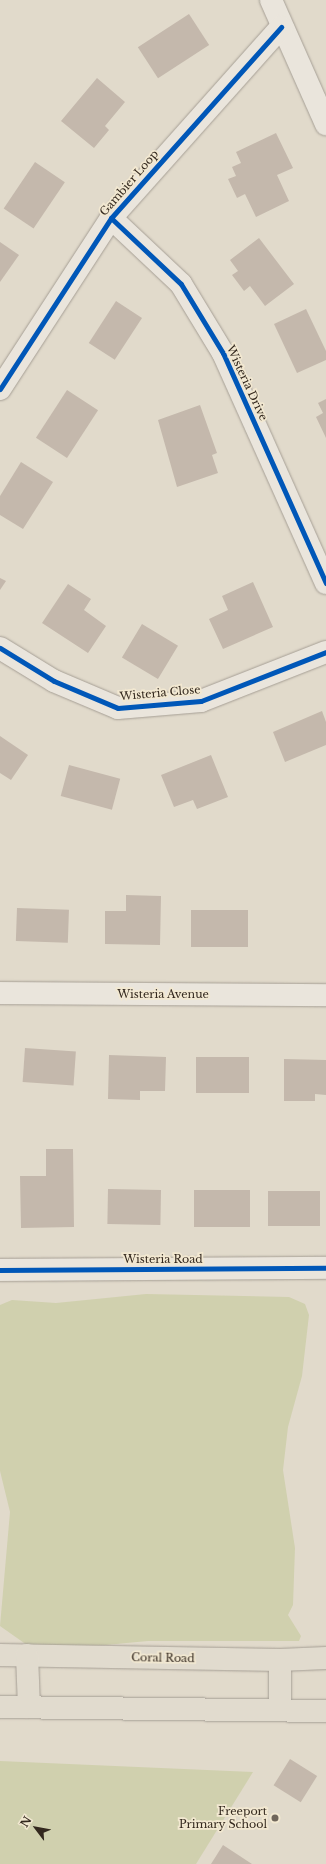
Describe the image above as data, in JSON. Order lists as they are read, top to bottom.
{
  "streets": {
    "main road": ["Coral Road"],
    "street": [
      "Gambier Loop",
      "Wisteria Drive",
      "Wisteria Close",
      "Wisteria Avenue",
      "Wisteria Road"
    ]
  },
  "crossings": [
    ["Gambier Loop", "Wisteria Drive"]
  ],
  "places": ["Freeport Primary School"],
  "north": "top left"
}
